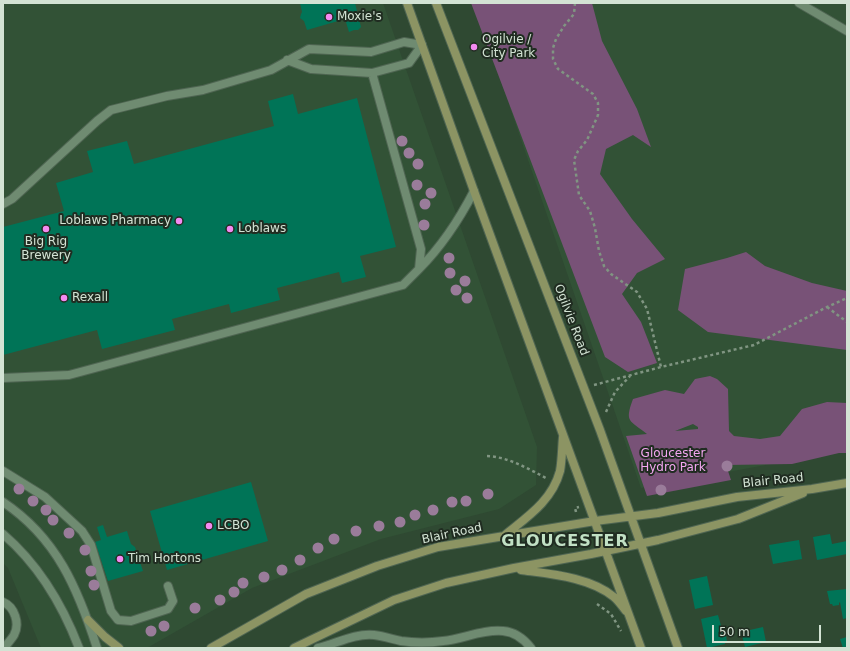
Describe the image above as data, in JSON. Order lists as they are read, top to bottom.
{
  "streets": {
    "main road": ["Ogilvie Road", "Blair Road"]
  },
  "crossings": [
    ["Ogilvie Road", "Blair Road"]
  ],
  "districts": ["GLOUCESTER"],
  "parks": ["Gloucester Hydro Park"],
  "places": [
    "Moxie's",
    "Ogilvie / City Park",
    "Loblaws Pharmacy",
    "Big Rig Brewery",
    "Loblaws",
    "Rexall",
    "LCBO",
    "Tim Hortons"
  ],
  "scale_bar": "50 m"
}
